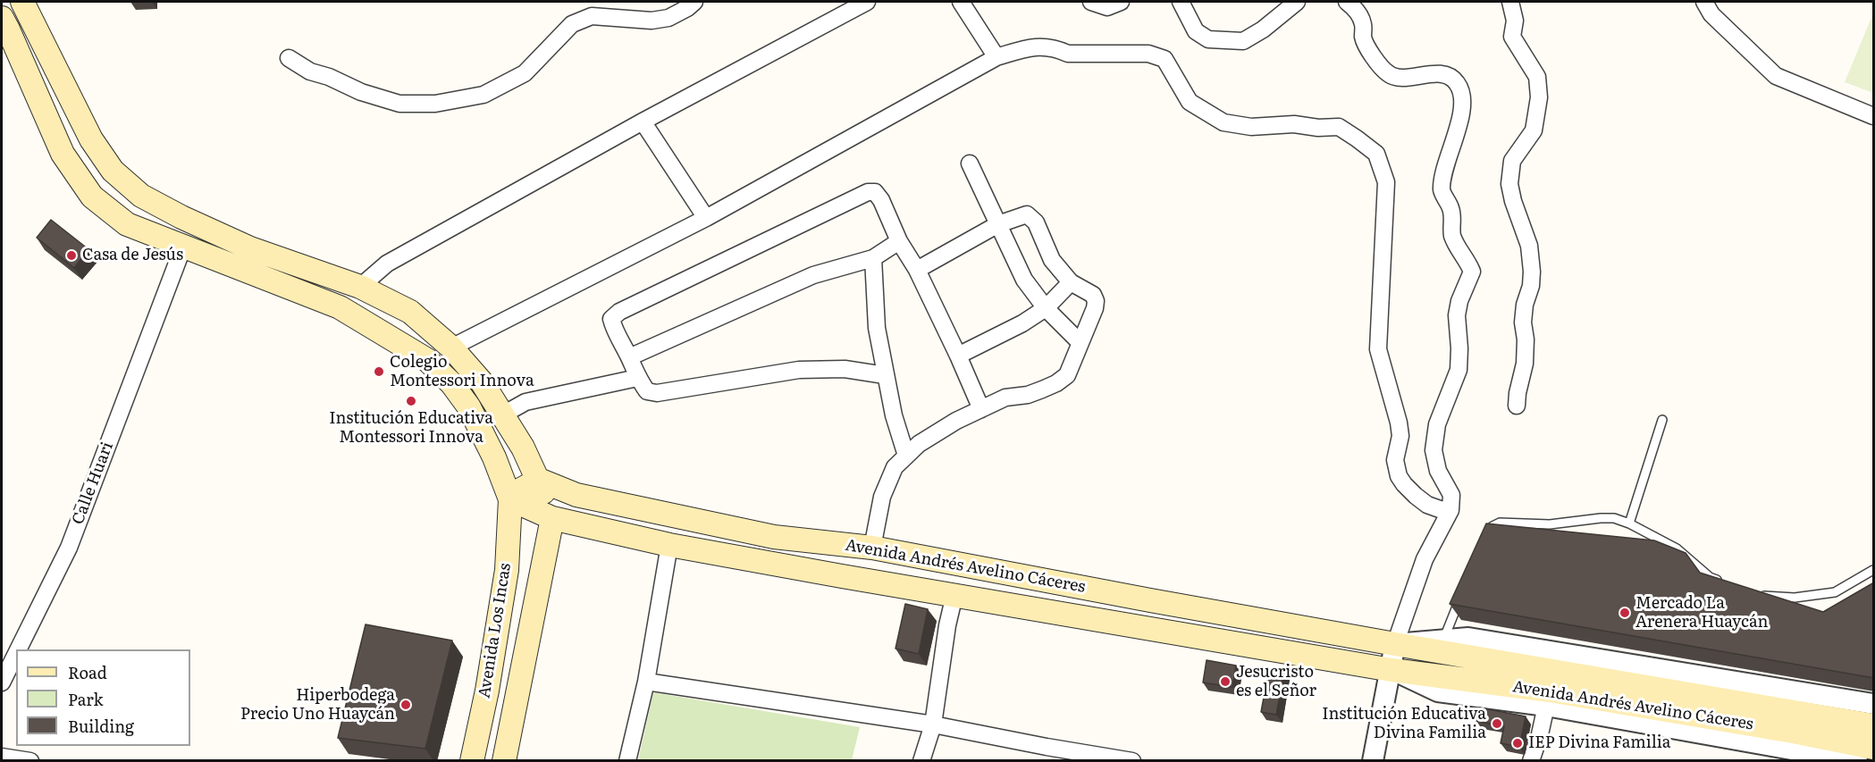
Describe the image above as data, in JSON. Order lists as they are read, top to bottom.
{
  "streets": {
    "main road": ["Avenida Andrés Avelino Cáceres", "Avenida Los Incas"],
    "street": ["Calle Huari"]
  },
  "crossings": [
    ["Avenida Andrés Avelino Cáceres", "Avenida Los Incas"]
  ],
  "places": [
    "Casa de Jesús",
    "Colegio Montessori Innova",
    "Institución Educativa Montessori Innova",
    "Mercado La Arenera Huaycán",
    "Jesucristo es el Señor",
    "Hiperbodega Precio Uno Huaycán",
    "Institución Educativa Divina Familia",
    "IEP Divina Familia"
  ],
  "legend": ["Road", "Park", "Building"]
}
